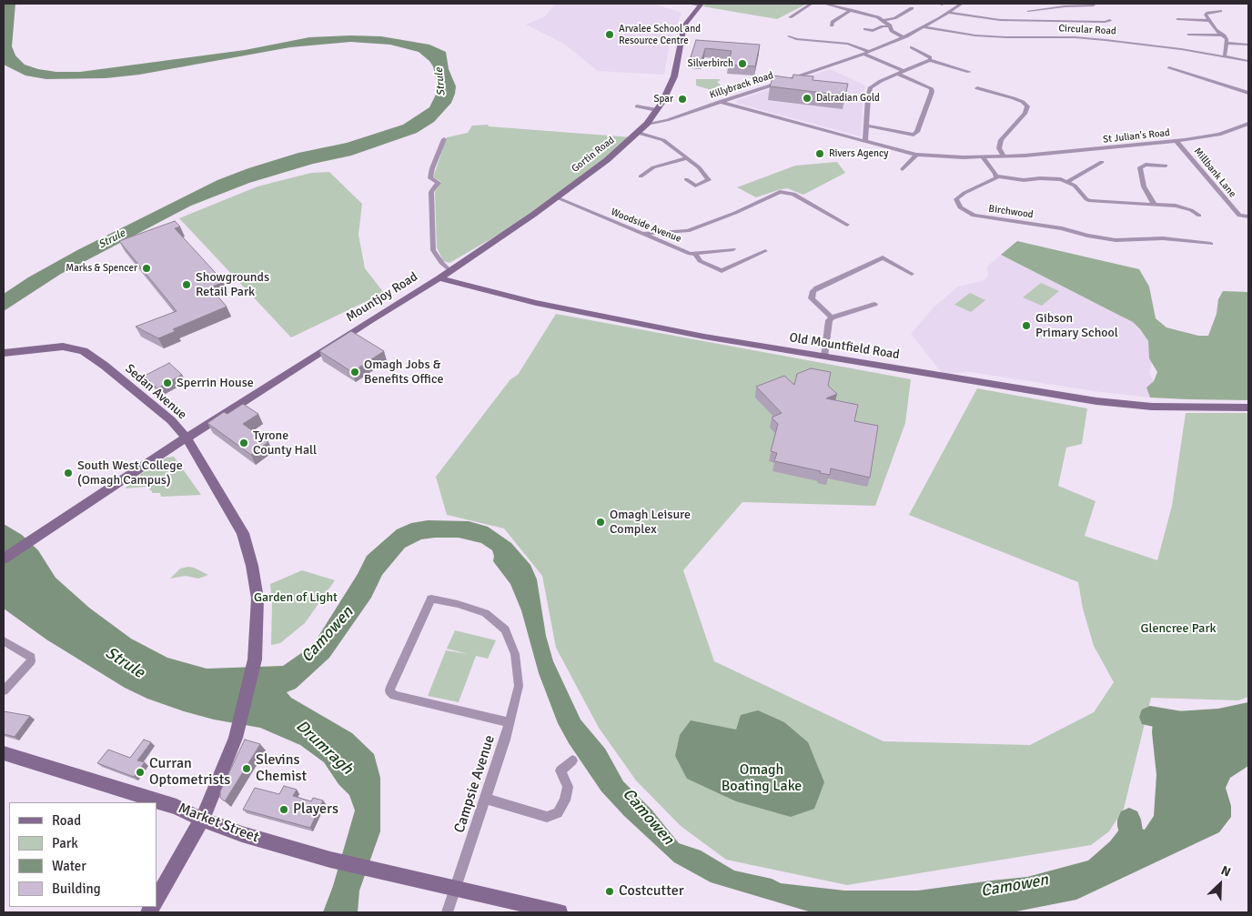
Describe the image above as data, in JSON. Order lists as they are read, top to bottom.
{
  "streets": {
    "main road": [
      "Gortin Road",
      "Mountjoy Road",
      "Old Mountfield Road",
      "Sedan Avenue",
      "Market Street"
    ],
    "street": [
      "Circular Road",
      "Killybrack Road",
      "St Julian's Road",
      "Millbank Lane",
      "Birchwood",
      "Woodside Avenue",
      "Campsie Avenue"
    ]
  },
  "crossings": [
    ["Circular Road", "Killybrack Road"],
    ["Killybrack Road", "St Julian's Road"],
    ["Killybrack Road", "Gortin Road"],
    ["St Julian's Road", "Millbank Lane"],
    ["Gortin Road", "Woodside Avenue"],
    ["Gortin Road", "Mountjoy Road"],
    ["Gortin Road", "Old Mountfield Road"],
    ["Mountjoy Road", "Old Mountfield Road"],
    ["Mountjoy Road", "Sedan Avenue"],
    ["Sedan Avenue", "Market Street"],
    ["Campsie Avenue", "Market Street"]
  ],
  "water": ["Strule", "Camowen", "Drumragh"],
  "parks": ["Garden of Light", "Glencree Park", "Omagh Boating Lake"],
  "places": [
    "Arvalee School and Resource Centre",
    "Silverbirch",
    "Dalradian Gold",
    "Spar",
    "Rivers Agency",
    "Marks & Spencer",
    "Showgrounds Retail Park",
    "Gibson Primary School",
    "Omagh Jobs & Benefits Office",
    "Sperrin House",
    "Tyrone County Hall",
    "South West College (Omagh Campus)",
    "Omagh Leisure Complex",
    "Slevins Chemist",
    "Curran Optometrists",
    "Players",
    "Costcutter"
  ],
  "legend": [
    "Road",
    "Park",
    "Water",
    "Building"
  ],
  "north": "top right"
}
